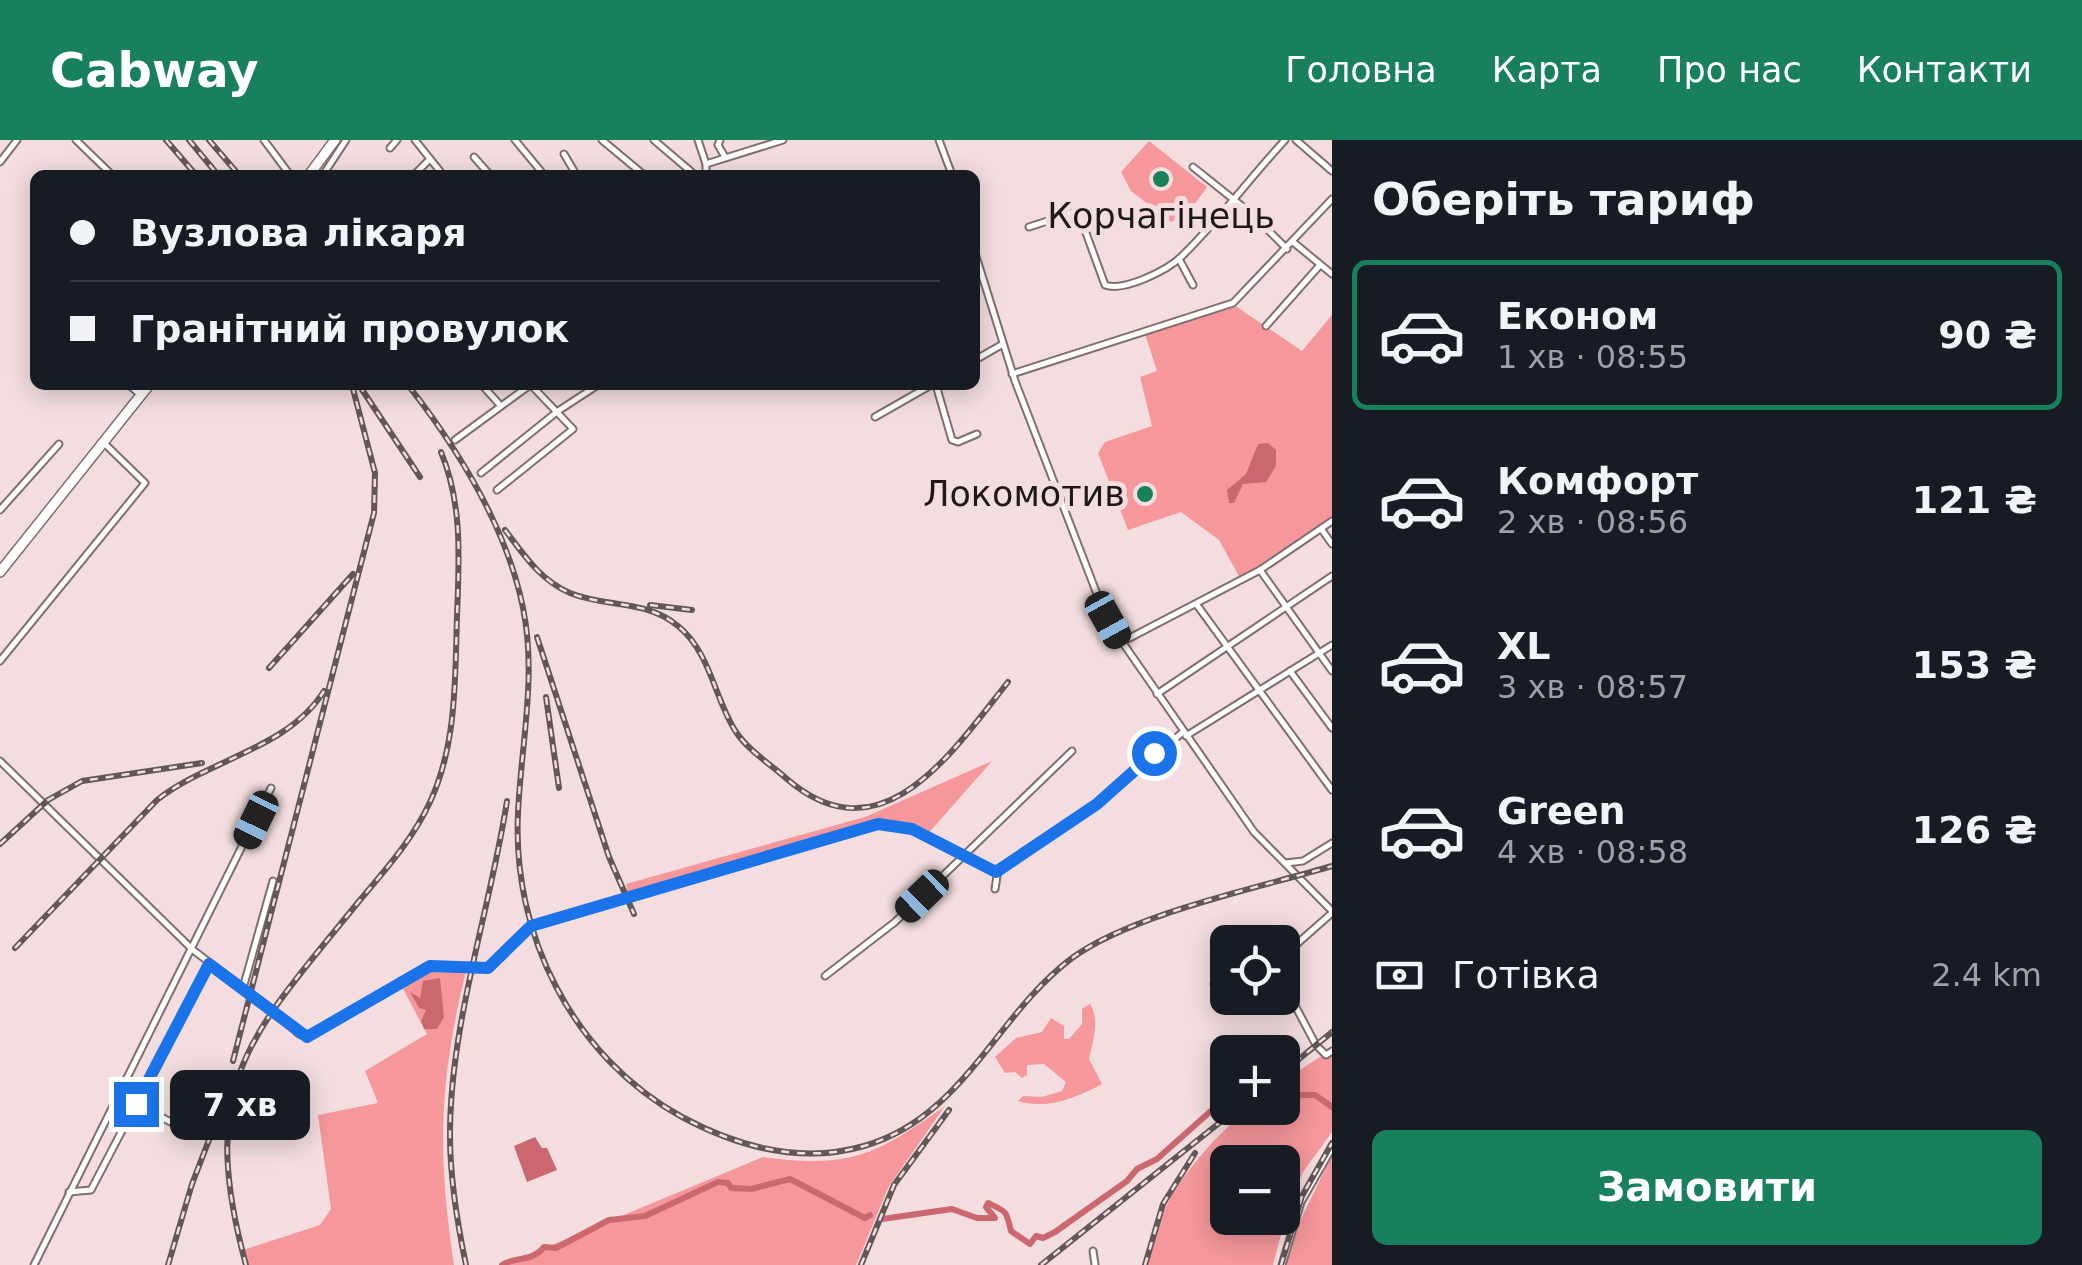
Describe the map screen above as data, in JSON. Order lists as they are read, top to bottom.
{
  "places": ["Корчагінець", "Локомотив"],
  "page": {
    "header": "Cabway",
    "nav": [
      "Головна",
      "Карта",
      "Про нас",
      "Контакти"
    ],
    "heading": "Оберіть тариф",
    "banner": ["Вузлова лікаря", "Гранітний провулок"],
    "list": [
      {
        "name": "Економ",
        "note": "1 хв · 08:55",
        "value": "90 ₴"
      },
      {
        "name": "Комфорт",
        "note": "2 хв · 08:56",
        "value": "121 ₴"
      },
      {
        "name": "XL",
        "note": "3 хв · 08:57",
        "value": "153 ₴"
      },
      {
        "name": "Green",
        "note": "4 хв · 08:58",
        "value": "126 ₴"
      }
    ],
    "pay": ["Готівка", "2.4 km"],
    "map_buttons": ["+", "−"],
    "bubble": "7 хв",
    "buttons": "Замовити"
  }
}
